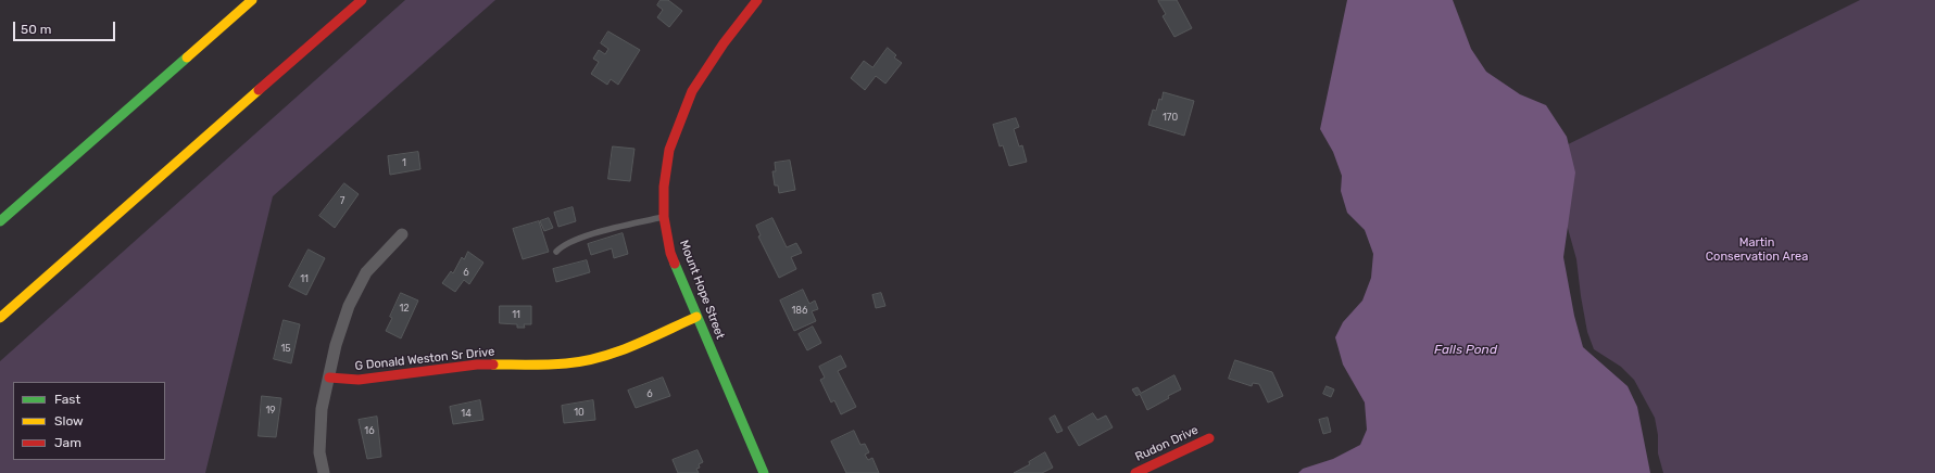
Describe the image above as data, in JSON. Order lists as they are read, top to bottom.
{
  "streets": {
    "main road": ["Mount Hope Street", "G Donald Weston Sr Drive", "Rudon Drive"]
  },
  "crossings": [
    ["Mount Hope Street", "G Donald Weston Sr Drive"]
  ],
  "water": ["Falls Pond"],
  "parks": ["Martin Conservation Area"],
  "house_numbers": [
    "170",
    "1",
    "7",
    "6",
    "11",
    "12",
    "186",
    "11",
    "15",
    "6",
    "19",
    "10",
    "14",
    "16"
  ],
  "legend": ["Fast", "Slow", "Jam"],
  "scale_bar": "50 m"
}
